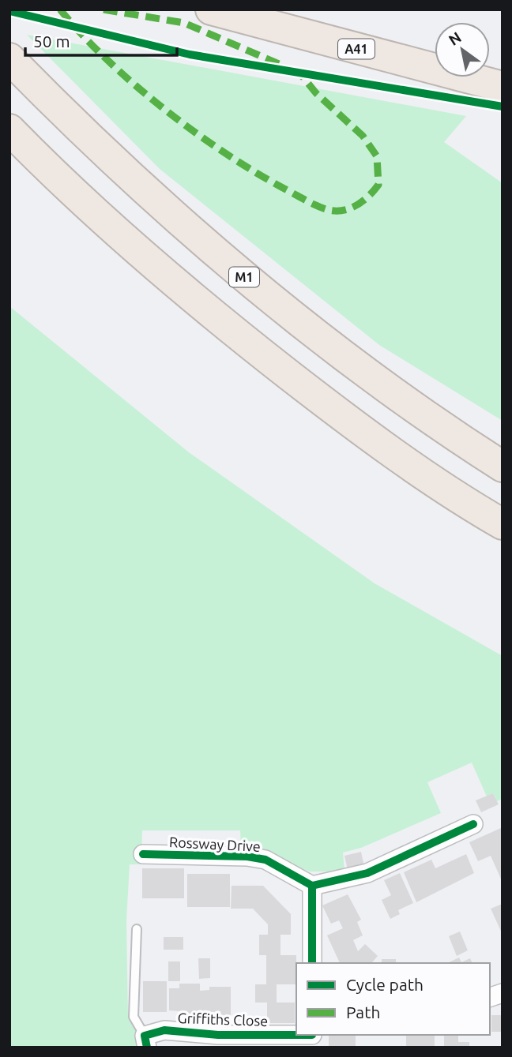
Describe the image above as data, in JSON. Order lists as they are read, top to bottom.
{
  "streets": {
    "highway": ["A41", "M1"],
    "street": ["Rossway Drive", "Griffiths Close"]
  },
  "legend": ["Cycle path", "Path"],
  "scale_bar": "50 m",
  "north": "top left"
}
